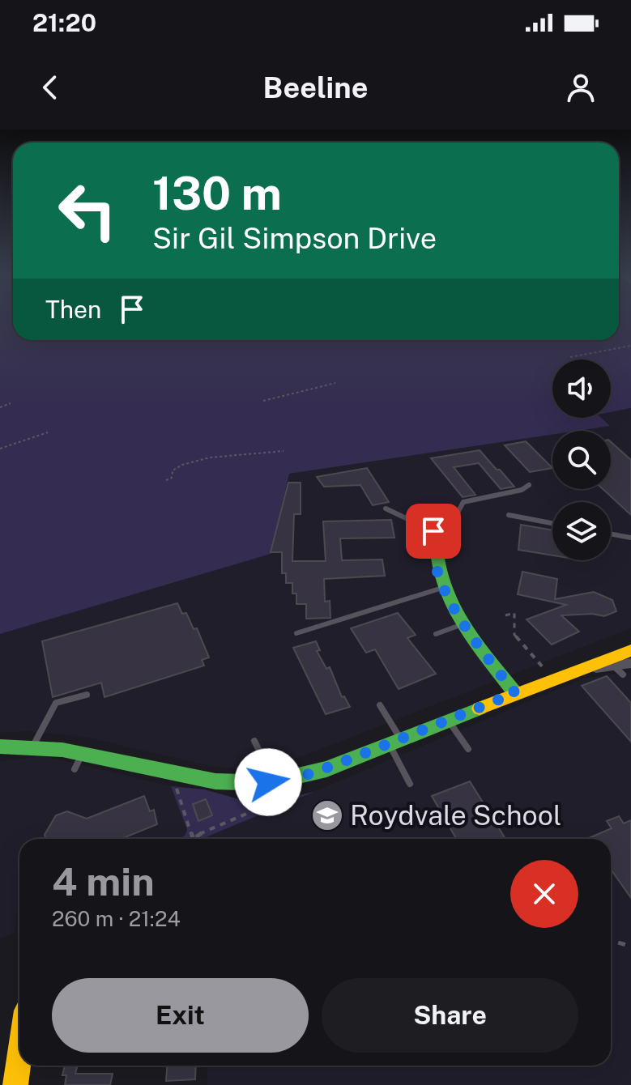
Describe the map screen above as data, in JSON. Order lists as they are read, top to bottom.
{
  "places": {
    "school or university": ["Roydvale School"]
  },
  "page": {
    "status": "21:20",
    "header": "Beeline",
    "turn": ["130 m", "Sir Gil Simpson Drive"],
    "then": "Then",
    "heading": ["4 min", "260 m · 21:24"],
    "buttons": ["Exit", "Share"]
  }
}
